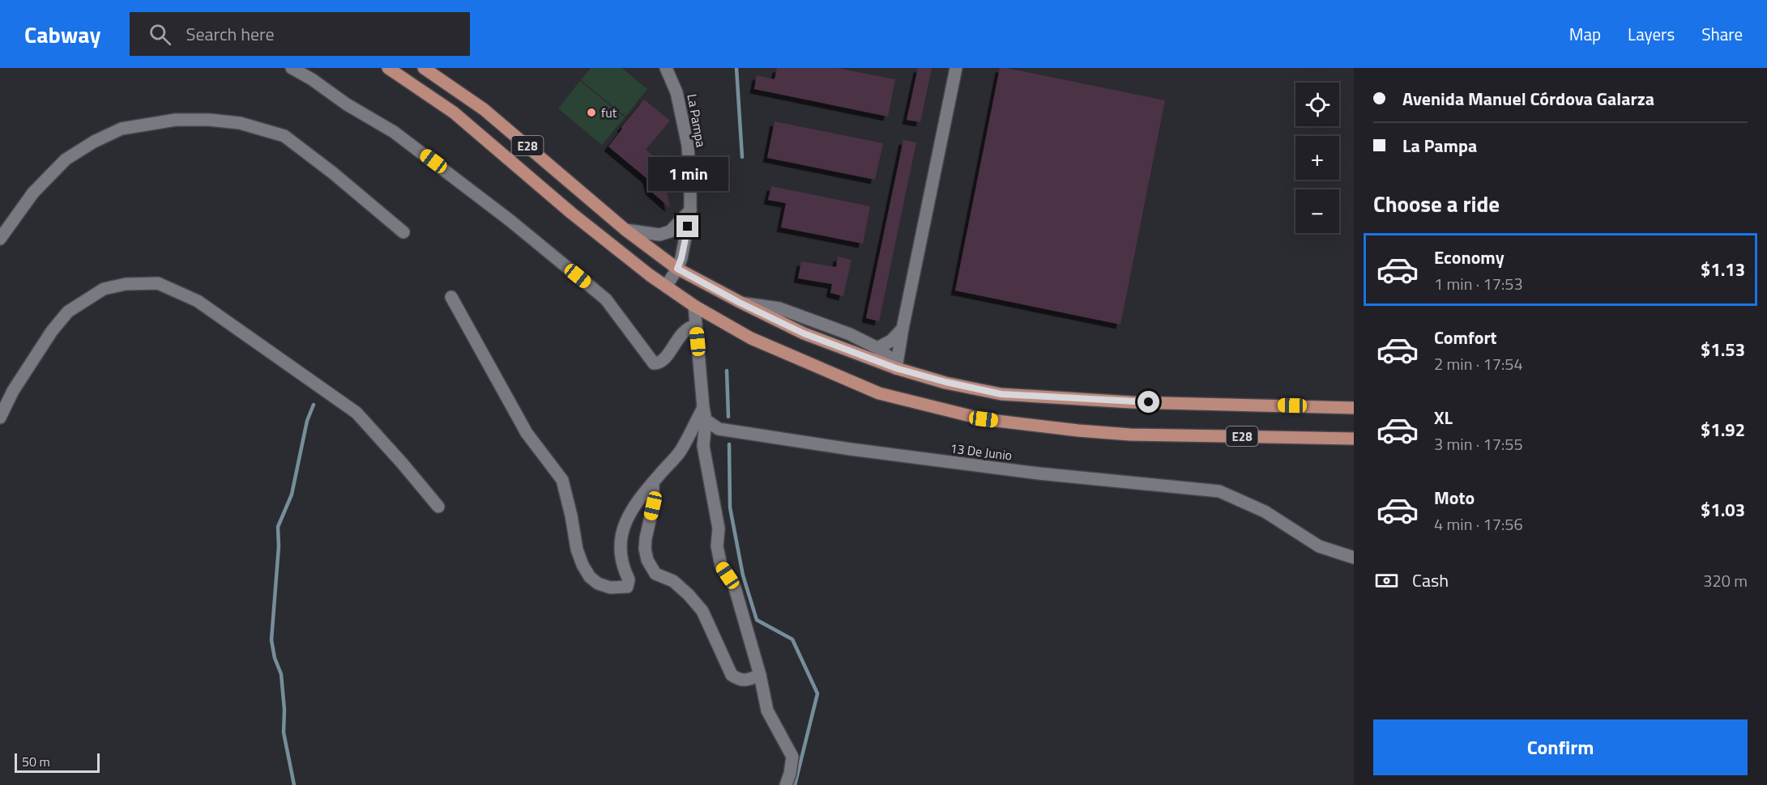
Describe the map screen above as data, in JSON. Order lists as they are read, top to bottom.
{
  "streets": {
    "main road": ["E28"],
    "street": ["La Pampa", "13 De Junio"]
  },
  "crossings": [
    ["La Pampa", "E28"]
  ],
  "places": ["fut"],
  "scale_bar": "50 m",
  "page": {
    "header": "Cabway",
    "search": "Search here",
    "nav": ["Map", "Layers", "Share"],
    "banner": ["Avenida Manuel Córdova Galarza", "La Pampa"],
    "map_buttons": ["+", "−"],
    "bubble": "1 min",
    "heading": "Choose a ride",
    "list": [
      {
        "name": "Economy",
        "note": "1 min · 17:53",
        "value": "$1.13"
      },
      {
        "name": "Comfort",
        "note": "2 min · 17:54",
        "value": "$1.53"
      },
      {
        "name": "XL",
        "note": "3 min · 17:55",
        "value": "$1.92"
      },
      {
        "name": "Moto",
        "note": "4 min · 17:56",
        "value": "$1.03"
      }
    ],
    "pay": ["Cash", "320 m"],
    "buttons": "Confirm",
    "scale": "50 m"
  }
}
